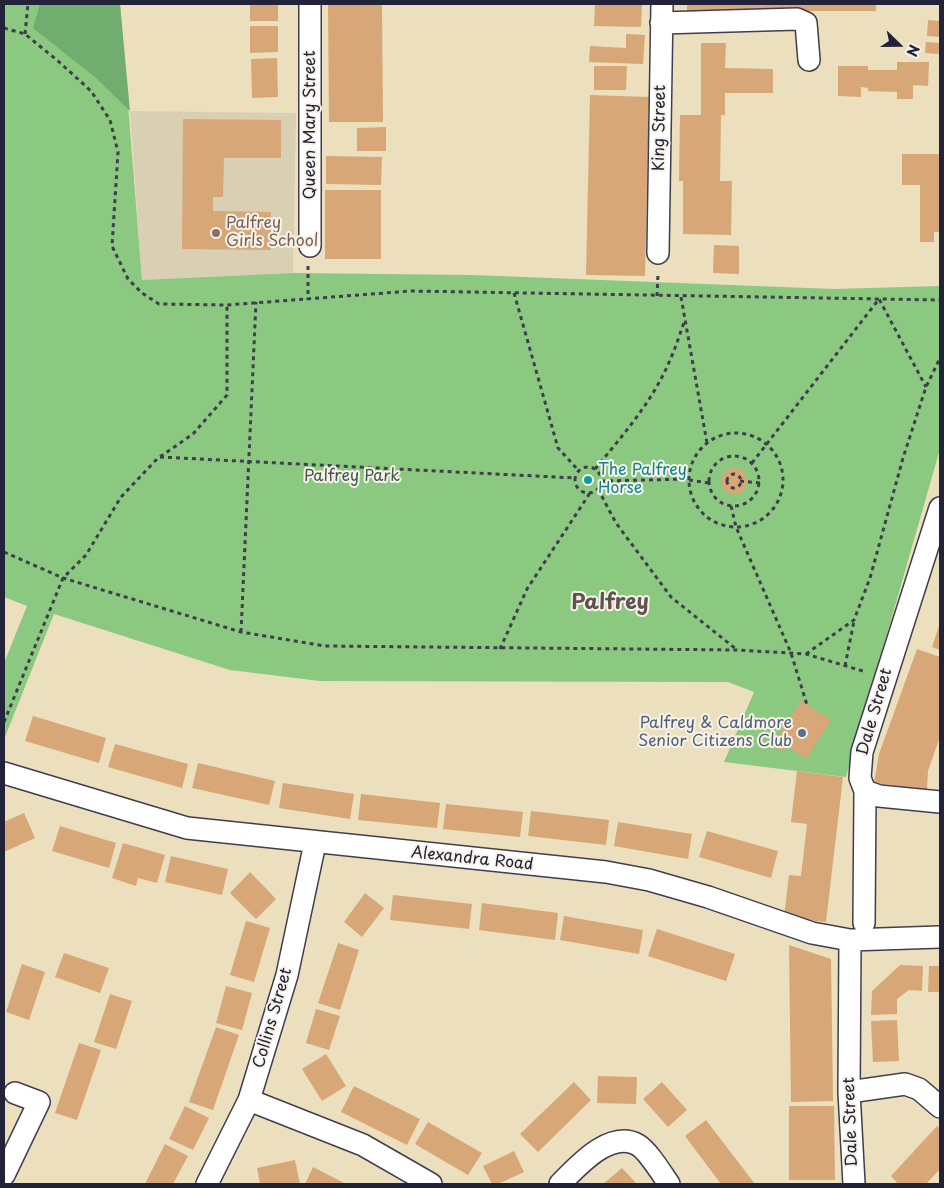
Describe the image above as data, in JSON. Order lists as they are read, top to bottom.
{
  "streets": {
    "street": [
      "Queen Mary Street",
      "King Street",
      "Dale Street",
      "Alexandra Road",
      "Collins Street"
    ]
  },
  "crossings": [
    ["Dale Street", "Alexandra Road"],
    ["Alexandra Road", "Collins Street"]
  ],
  "districts": ["Palfrey"],
  "parks": ["Palfrey Park"],
  "places": ["Palfrey Girls School", "The Palfrey Horse", "Palfrey & Caldmore Senior Citizens Club"],
  "north": "right"
}
